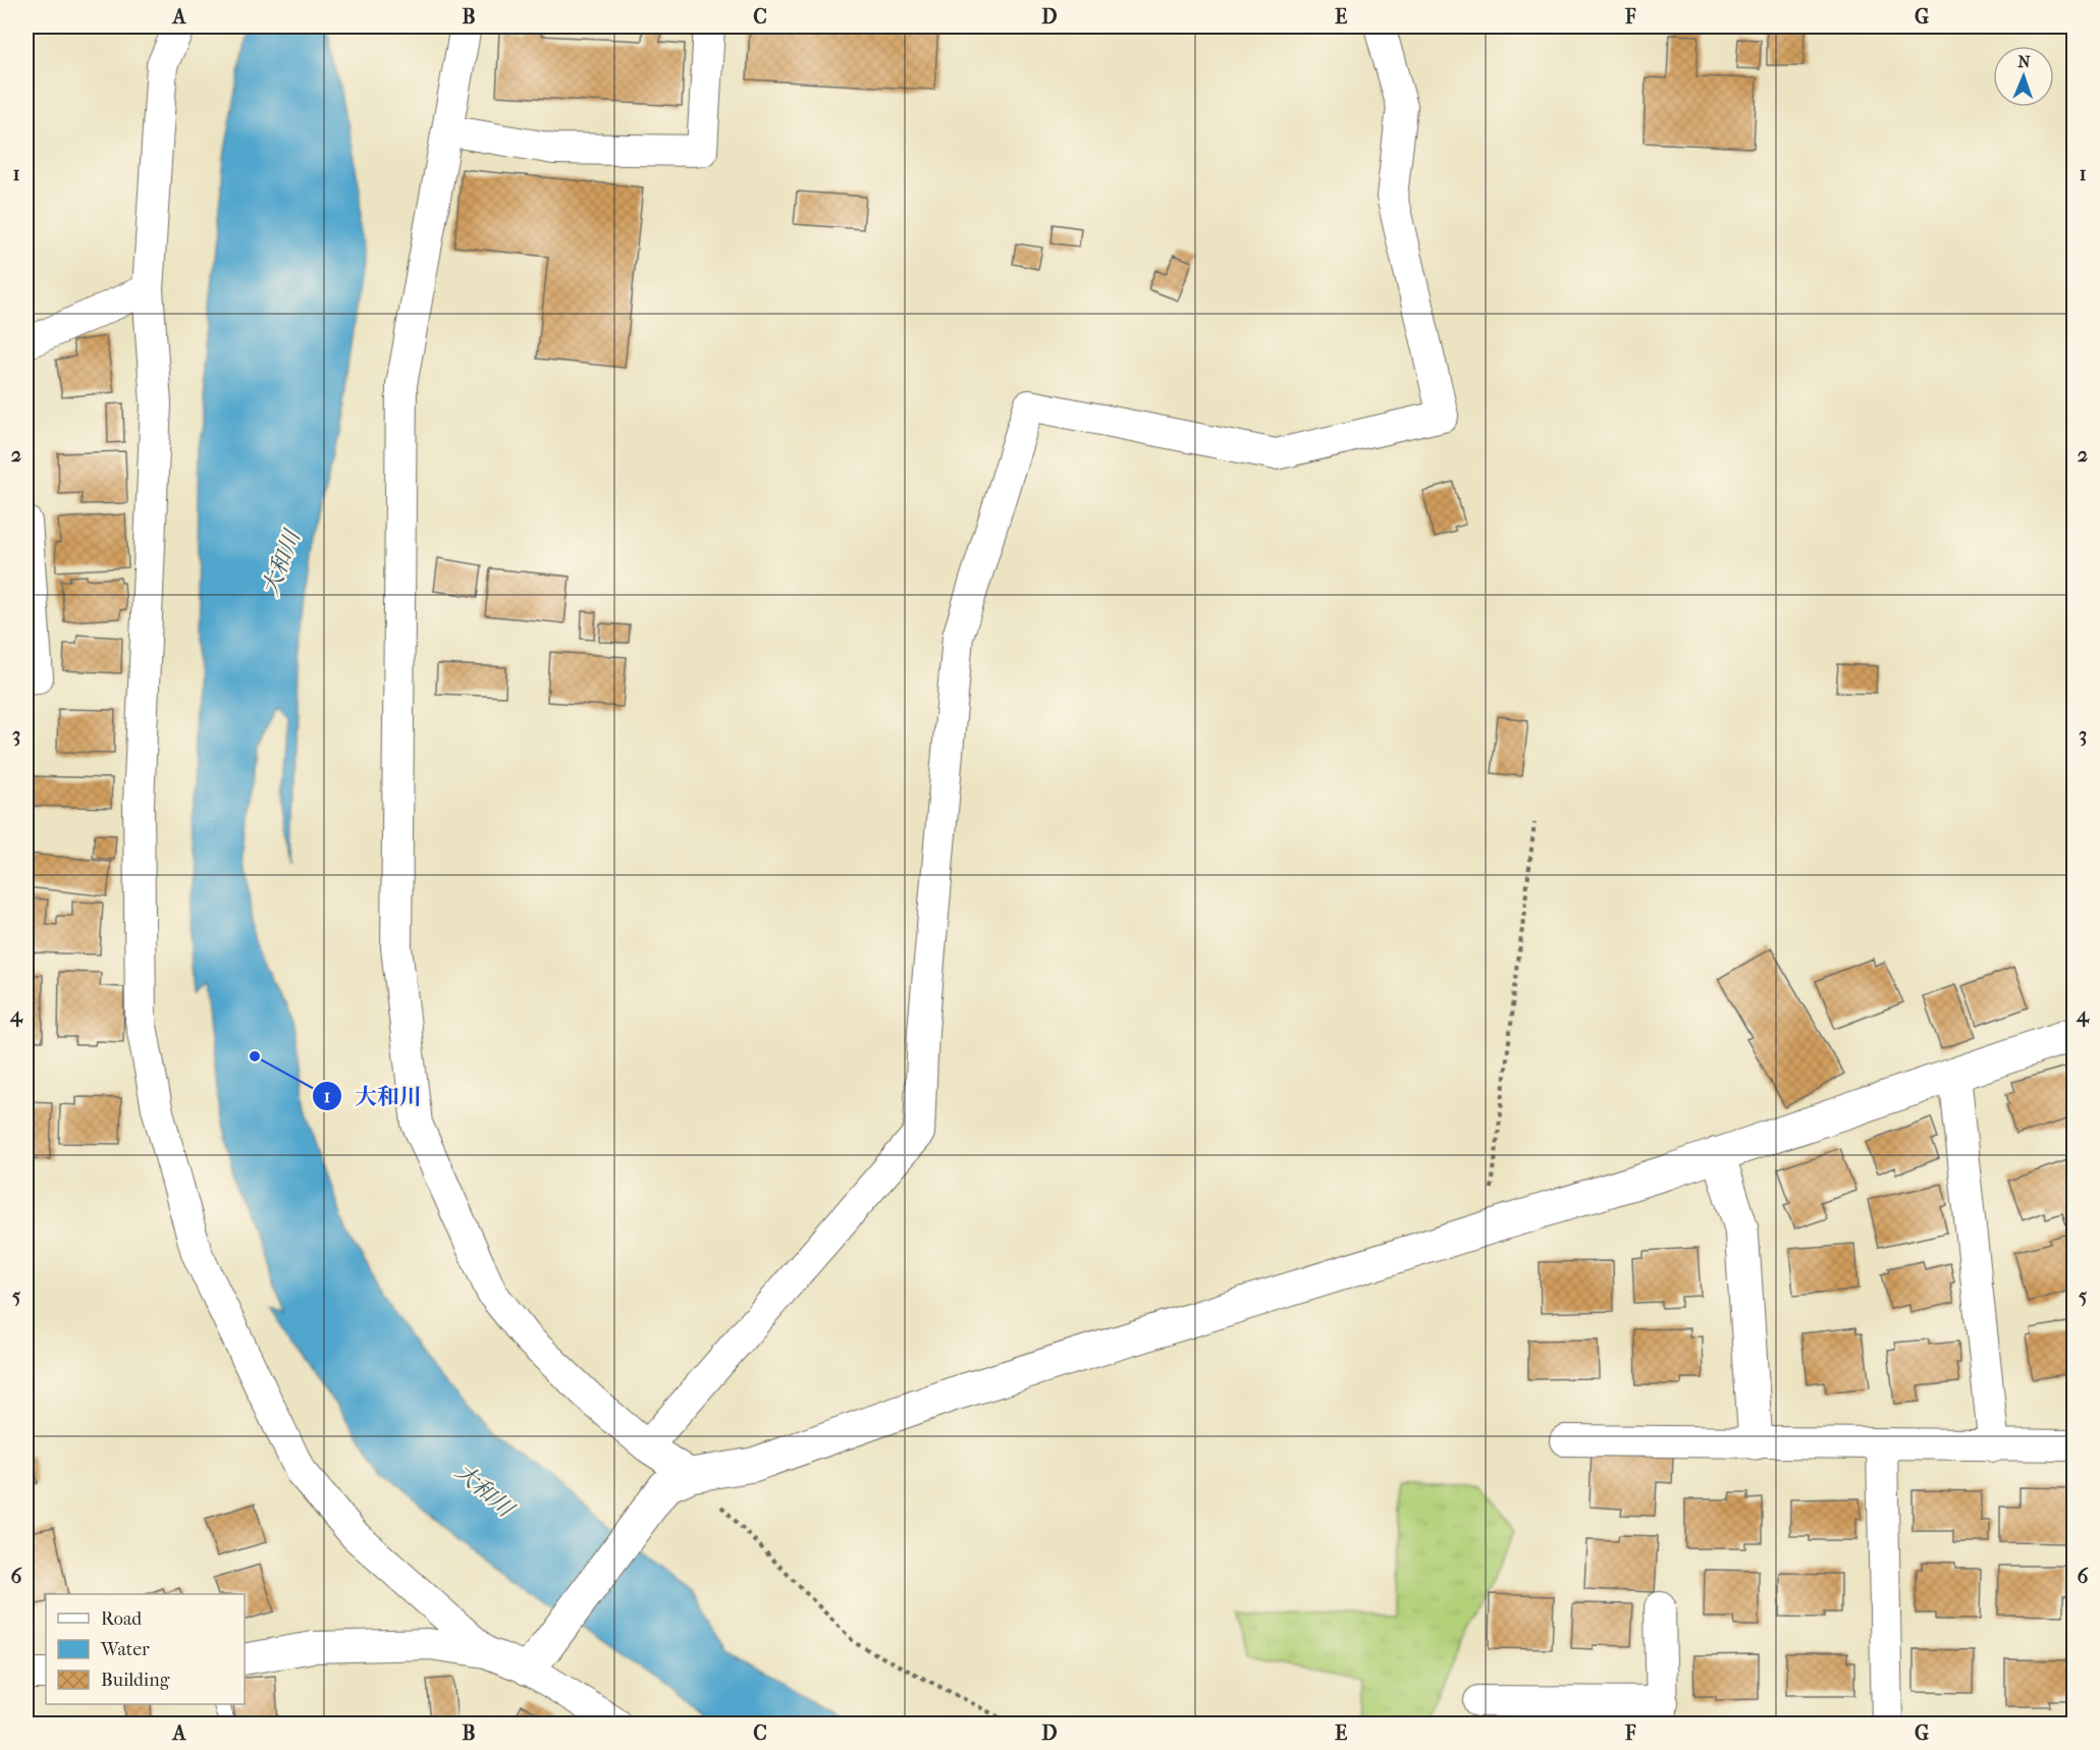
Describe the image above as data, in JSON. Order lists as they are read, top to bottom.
{
  "water": ["大和川"],
  "places": ["大和川"],
  "legend": ["Road", "Water", "Building"],
  "north": "top",
  "grid": {
    "columns": [
      "A",
      "B",
      "C",
      "D",
      "E",
      "F",
      "G"
    ],
    "rows": [
      "1",
      "2",
      "3",
      "4",
      "5",
      "6"
    ]
  }
}
